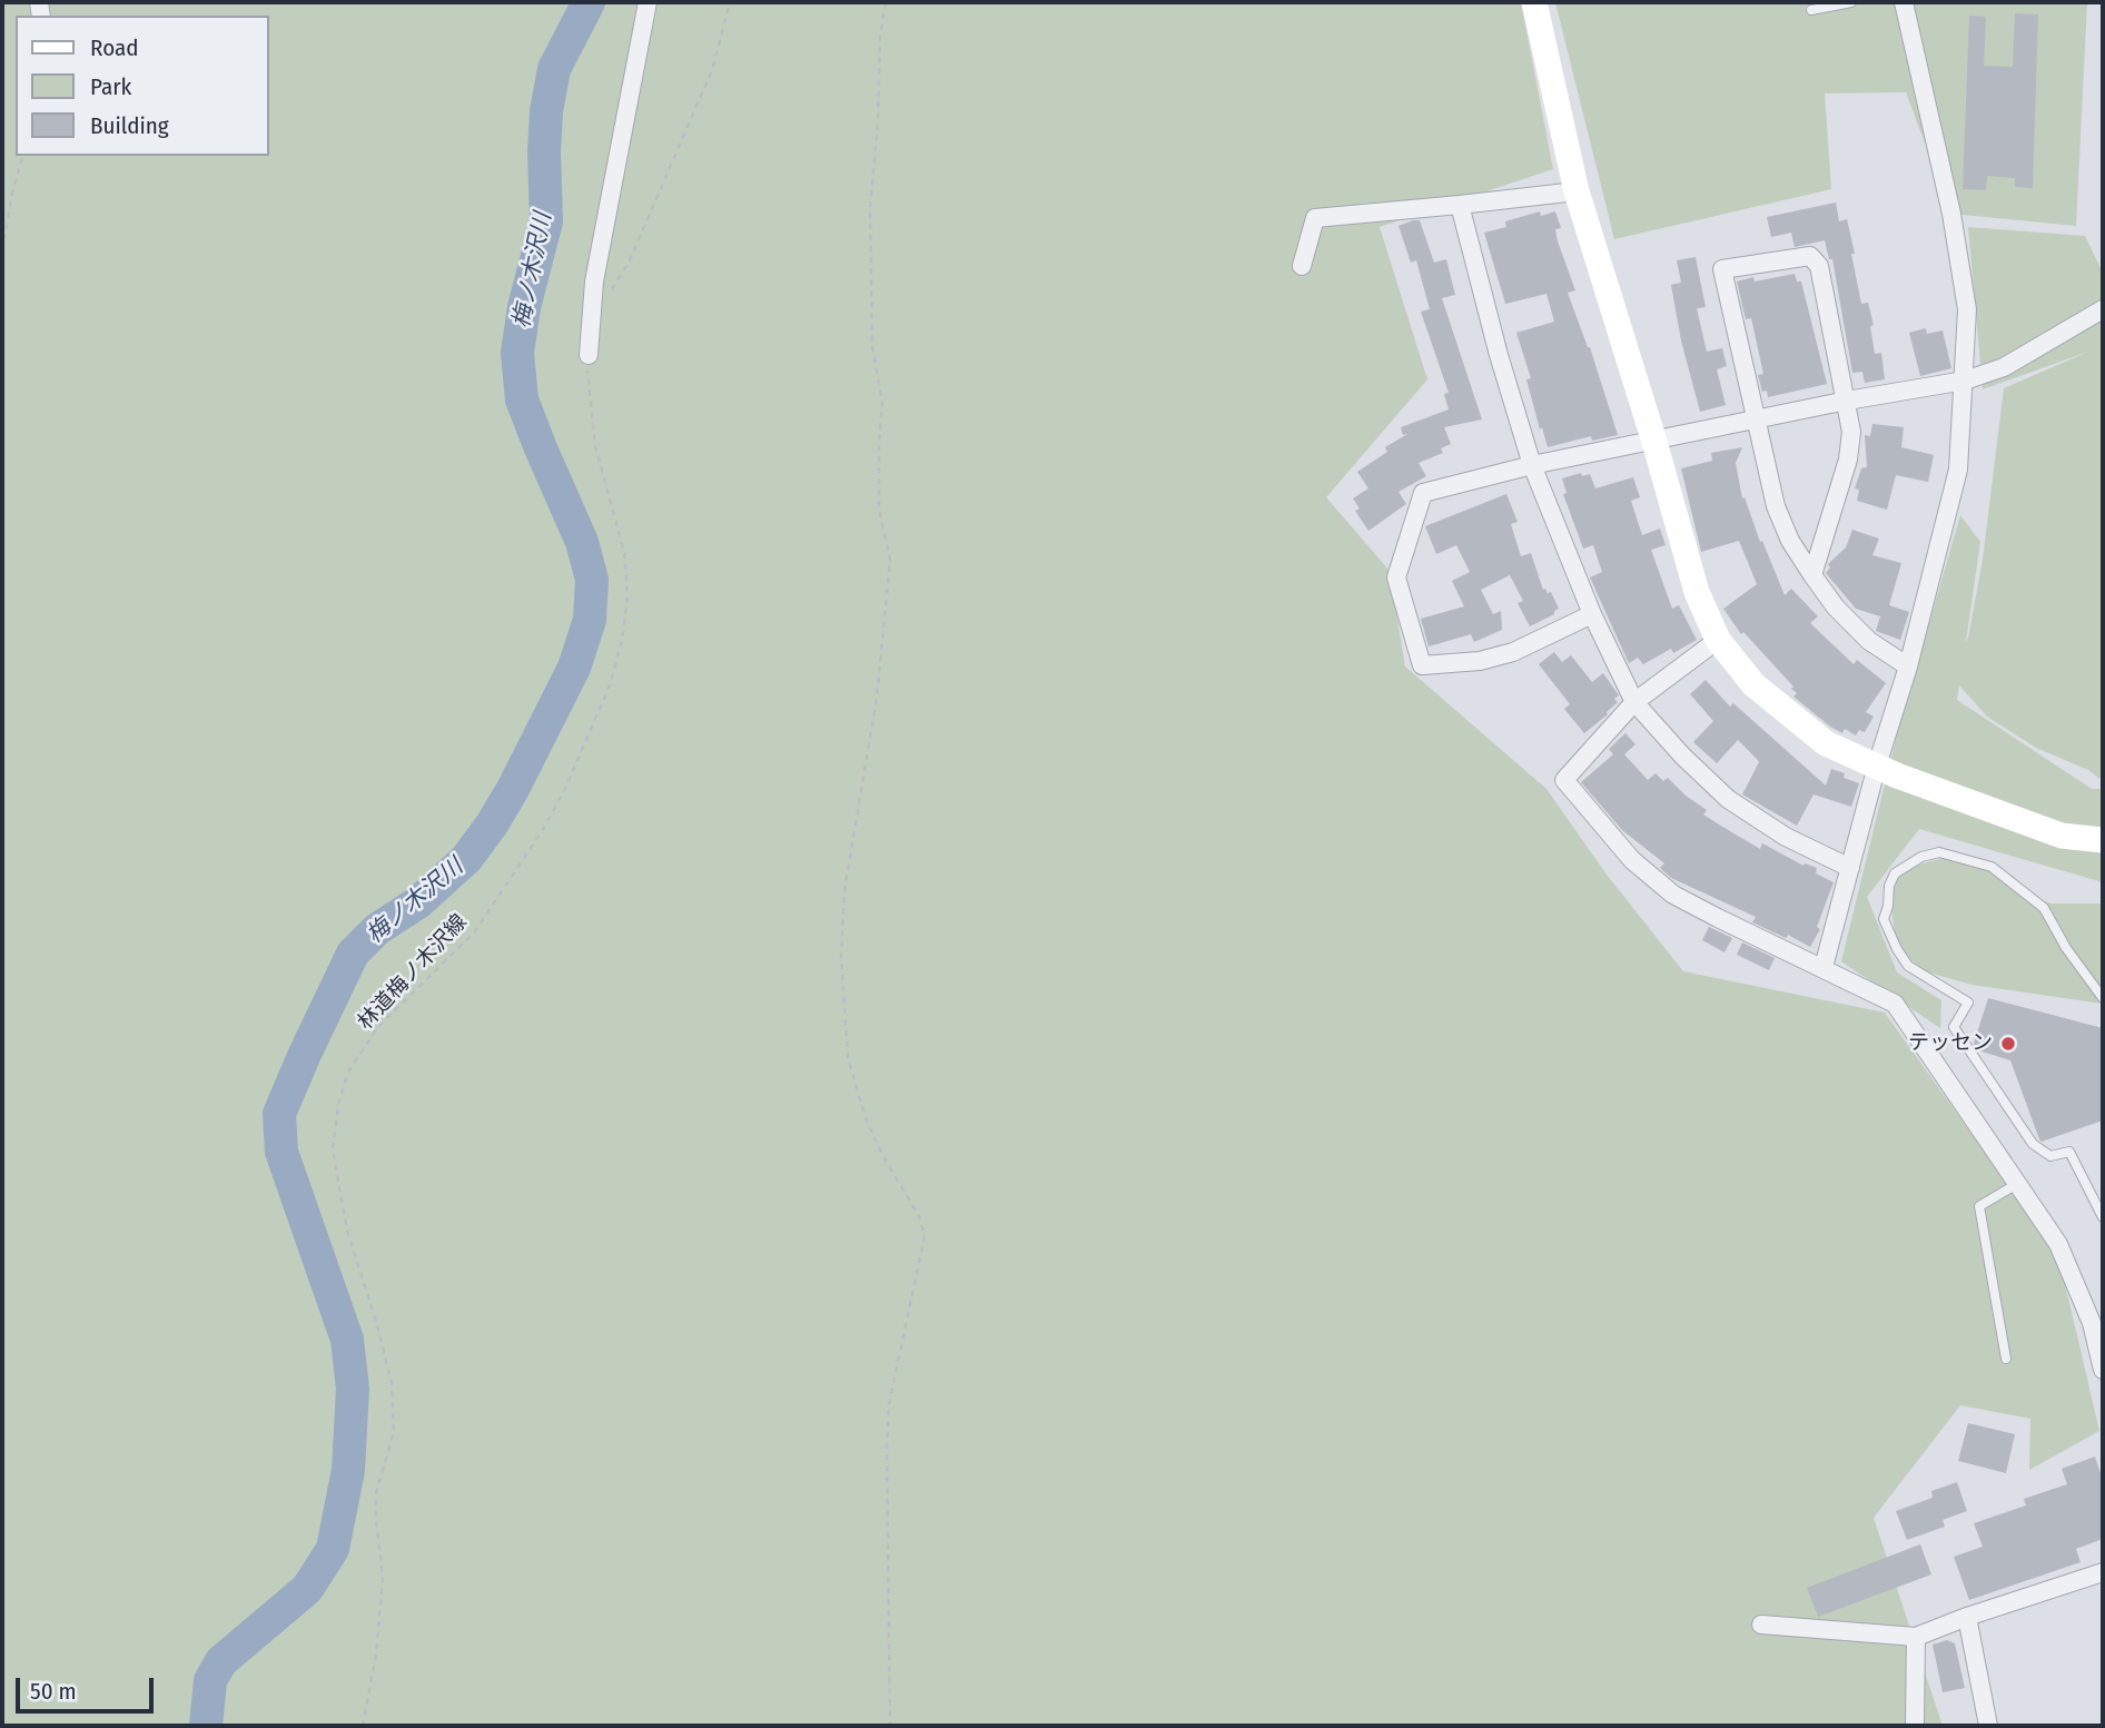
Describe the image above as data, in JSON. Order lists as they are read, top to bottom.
{
  "streets": {
    "path": ["林道梅ノ木沢線"]
  },
  "water": ["梅ノ木沢川"],
  "places": ["テッセン"],
  "legend": ["Road", "Park", "Building"],
  "scale_bar": "50 m"
}
